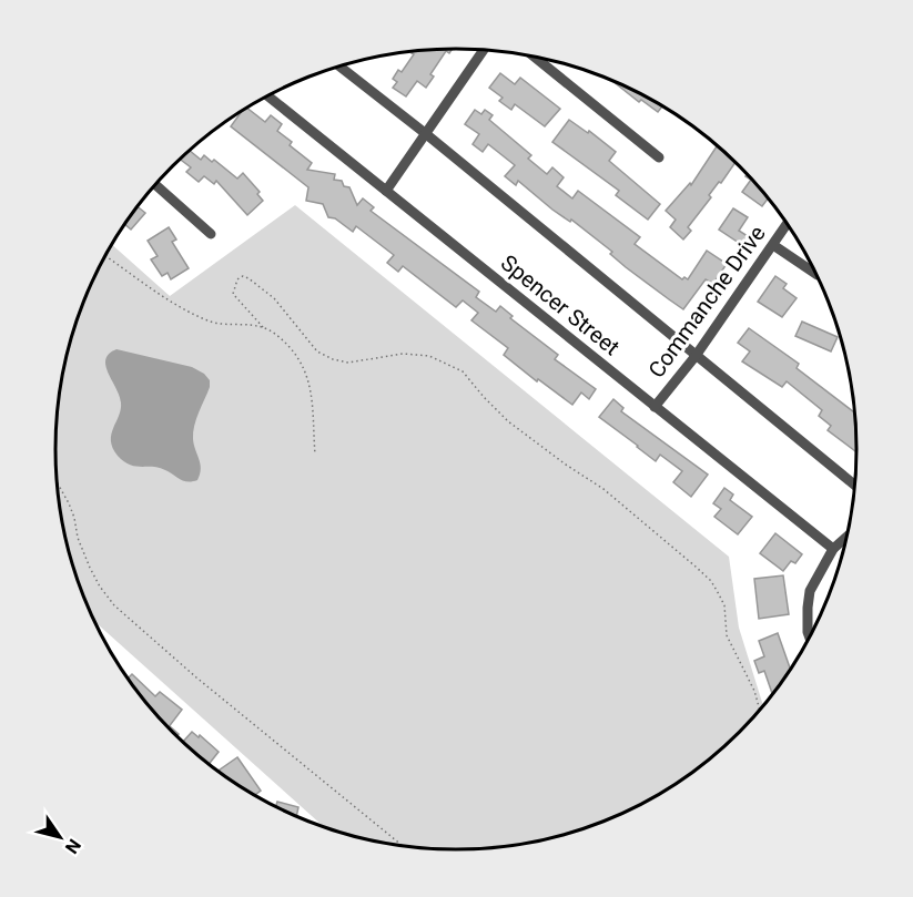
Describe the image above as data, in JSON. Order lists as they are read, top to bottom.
{
  "streets": {
    "street": ["Commanche Drive", "Spencer Street"]
  },
  "crossings": [
    ["Commanche Drive", "Spencer Street"]
  ],
  "north": "bottom right"
}
